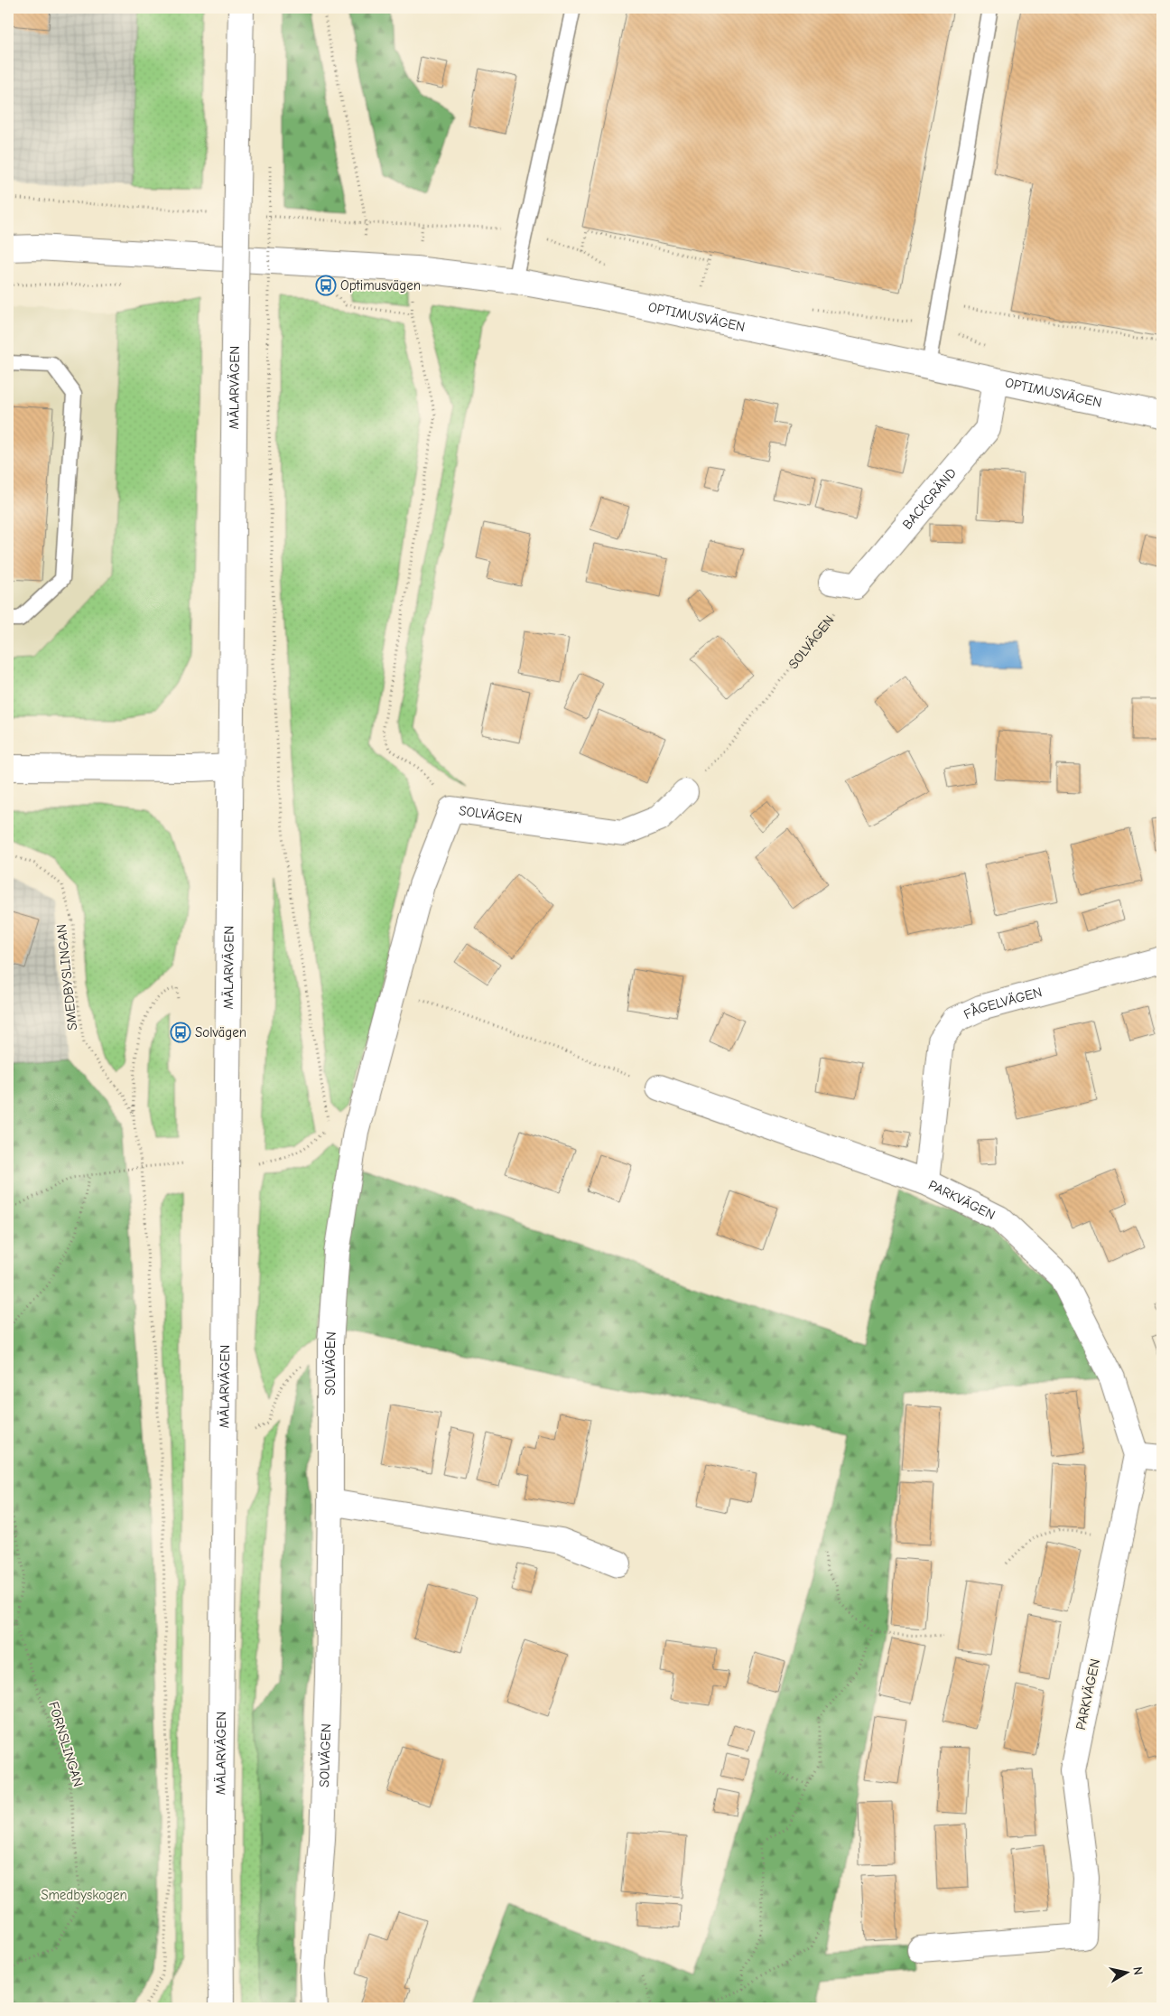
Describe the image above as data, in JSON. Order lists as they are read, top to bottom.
{
  "streets": {
    "street": [
      "OPTIMUSVÄGEN",
      "MÄLARVÄGEN",
      "BACKGRÄND",
      "SOLVÄGEN",
      "FÅGELVÄGEN",
      "PARKVÄGEN"
    ],
    "path": ["SMEDBYSLINGAN", "FORNSLINGAN"]
  },
  "crossings": [
    ["OPTIMUSVÄGEN", "BACKGRÄND"],
    ["BACKGRÄND", "SOLVÄGEN"],
    ["FÅGELVÄGEN", "PARKVÄGEN"]
  ],
  "parks": ["Smedbyskogen"],
  "places": {
    "bus stop": ["Optimusvägen", "Solvägen"]
  },
  "north": "right"
}
